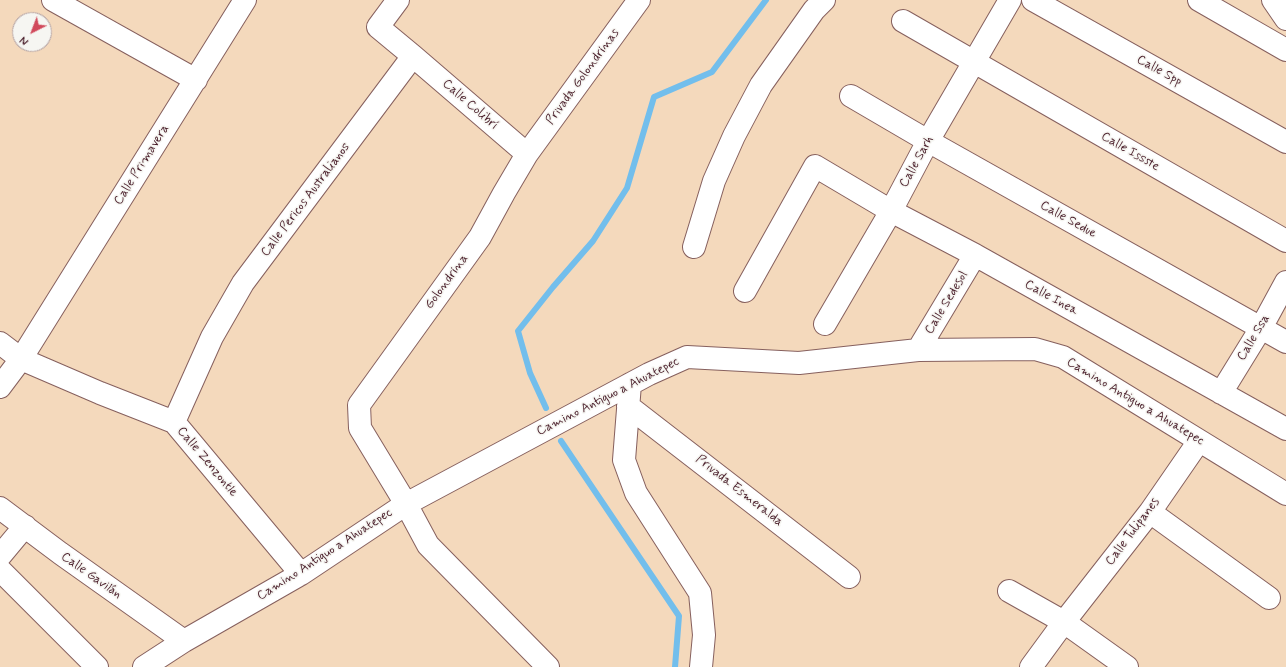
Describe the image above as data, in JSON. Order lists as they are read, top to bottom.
{
  "streets": {
    "street": [
      "Calle Spp",
      "Privada Golondrinas",
      "Calle Colibrí",
      "Calle Issste",
      "Calle Sarh",
      "Calle Primavera",
      "Calle Pericos Australianos",
      "Calle Sedue",
      "Golondrina",
      "Calle Inea",
      "Calle Sedesol",
      "Calle Ssa",
      "Camino Antiguo a Ahuatepec",
      "Calle Zenzontle",
      "Privada Esmeralda",
      "Calle Tulipanes",
      "Calle Gavilán"
    ]
  },
  "crossings": [
    ["Privada Golondrinas", "Calle Colibrí"],
    ["Privada Golondrinas", "Golondrina"],
    ["Calle Colibrí", "Calle Pericos Australianos"],
    ["Calle Colibrí", "Golondrina"],
    ["Calle Issste", "Calle Sarh"],
    ["Calle Sarh", "Calle Sedue"],
    ["Calle Sarh", "Calle Inea"],
    ["Calle Primavera", "Calle Zenzontle"],
    ["Calle Pericos Australianos", "Calle Zenzontle"],
    ["Calle Sedue", "Calle Ssa"],
    ["Golondrina", "Camino Antiguo a Ahuatepec"],
    ["Calle Inea", "Calle Sedesol"],
    ["Calle Inea", "Calle Ssa"],
    ["Calle Sedesol", "Camino Antiguo a Ahuatepec"],
    ["Camino Antiguo a Ahuatepec", "Calle Zenzontle"],
    ["Camino Antiguo a Ahuatepec", "Calle Tulipanes"],
    ["Camino Antiguo a Ahuatepec", "Calle Gavilán"]
  ],
  "north": "bottom left"
}
